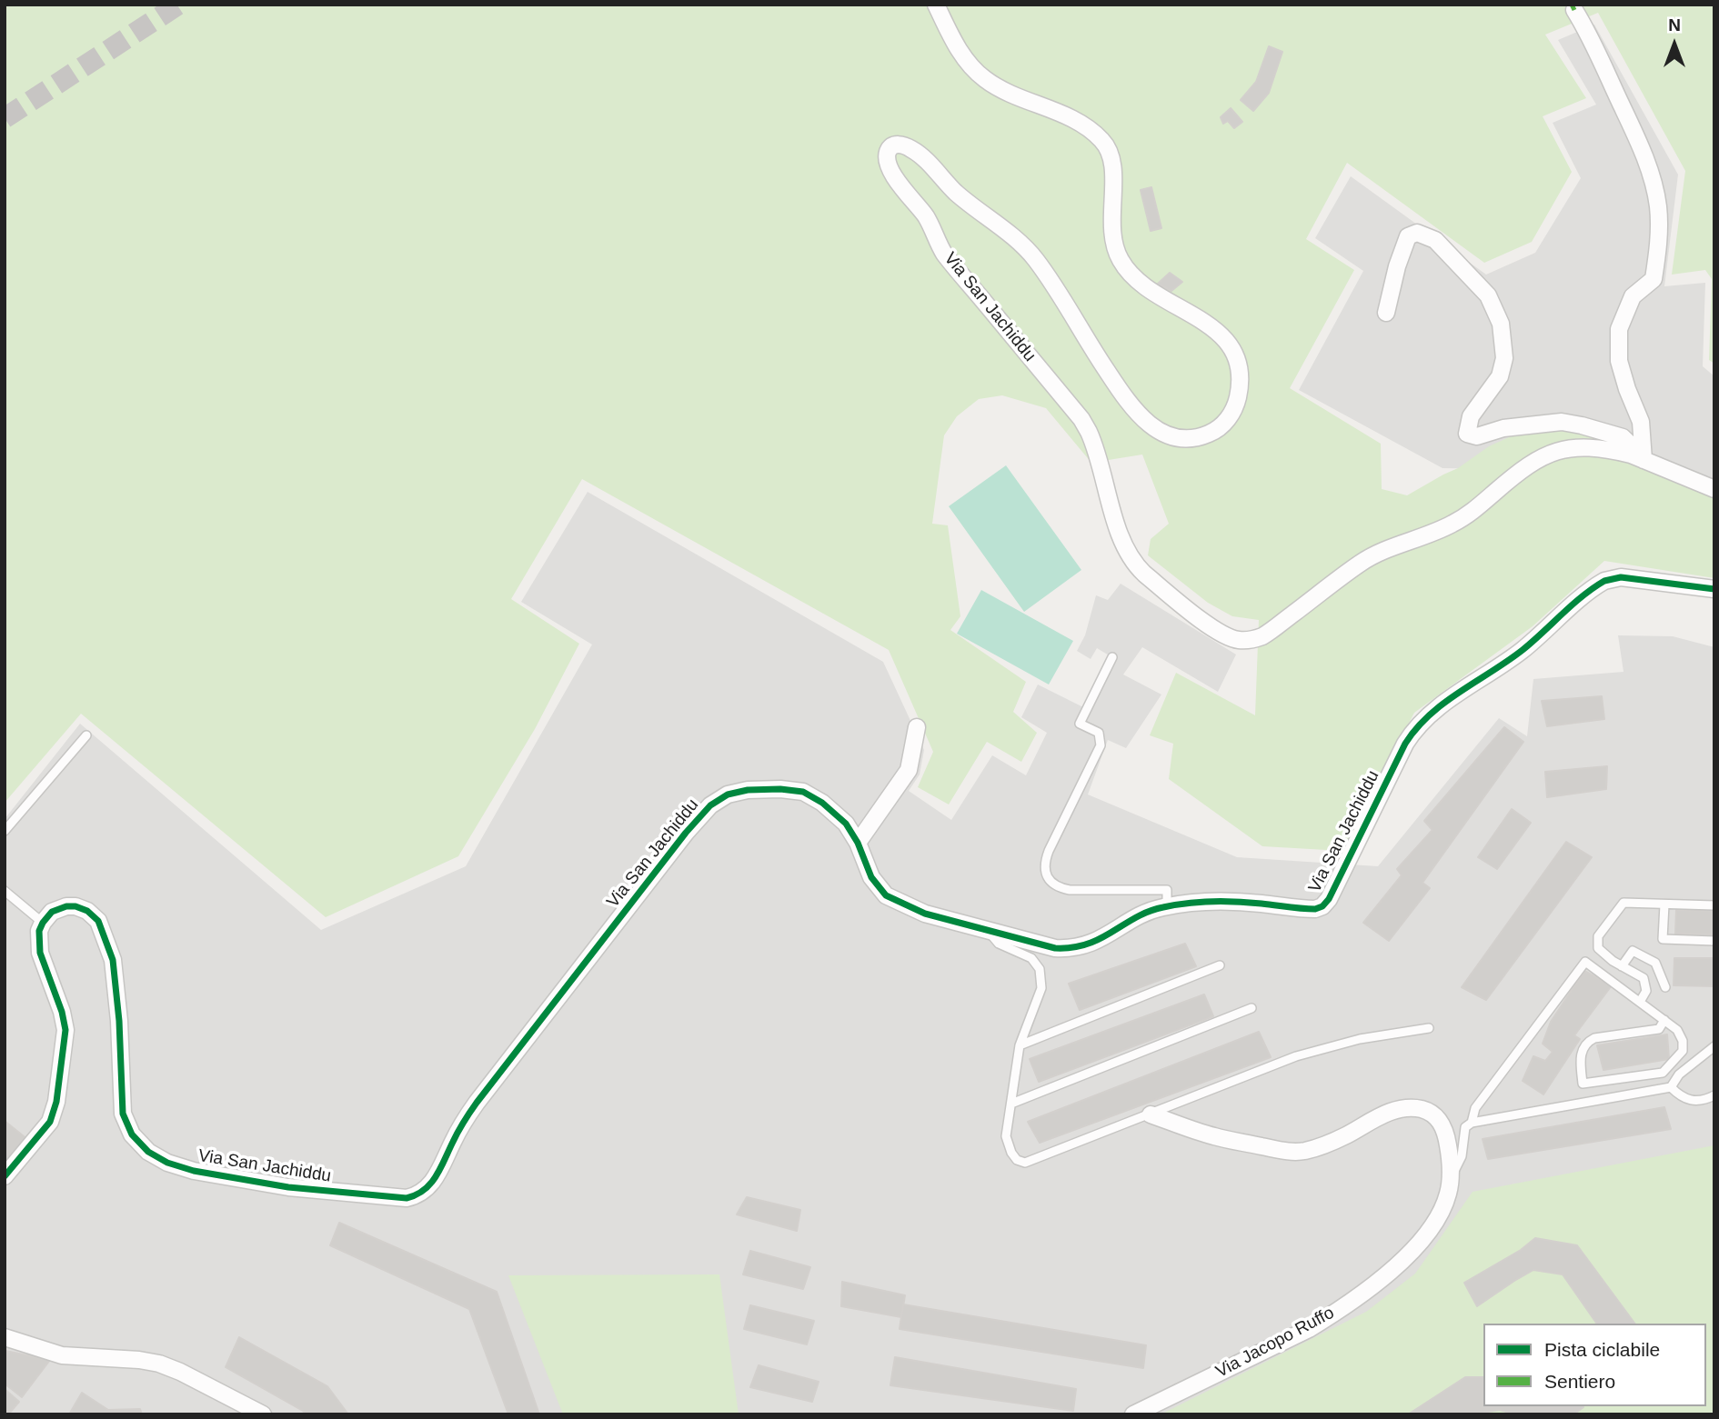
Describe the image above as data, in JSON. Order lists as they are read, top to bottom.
{
  "streets": {
    "street": ["Via San Jachiddu", "Via Jacopo Ruffo"]
  },
  "legend": ["Pista ciclabile", "Sentiero"],
  "north": "top"
}
